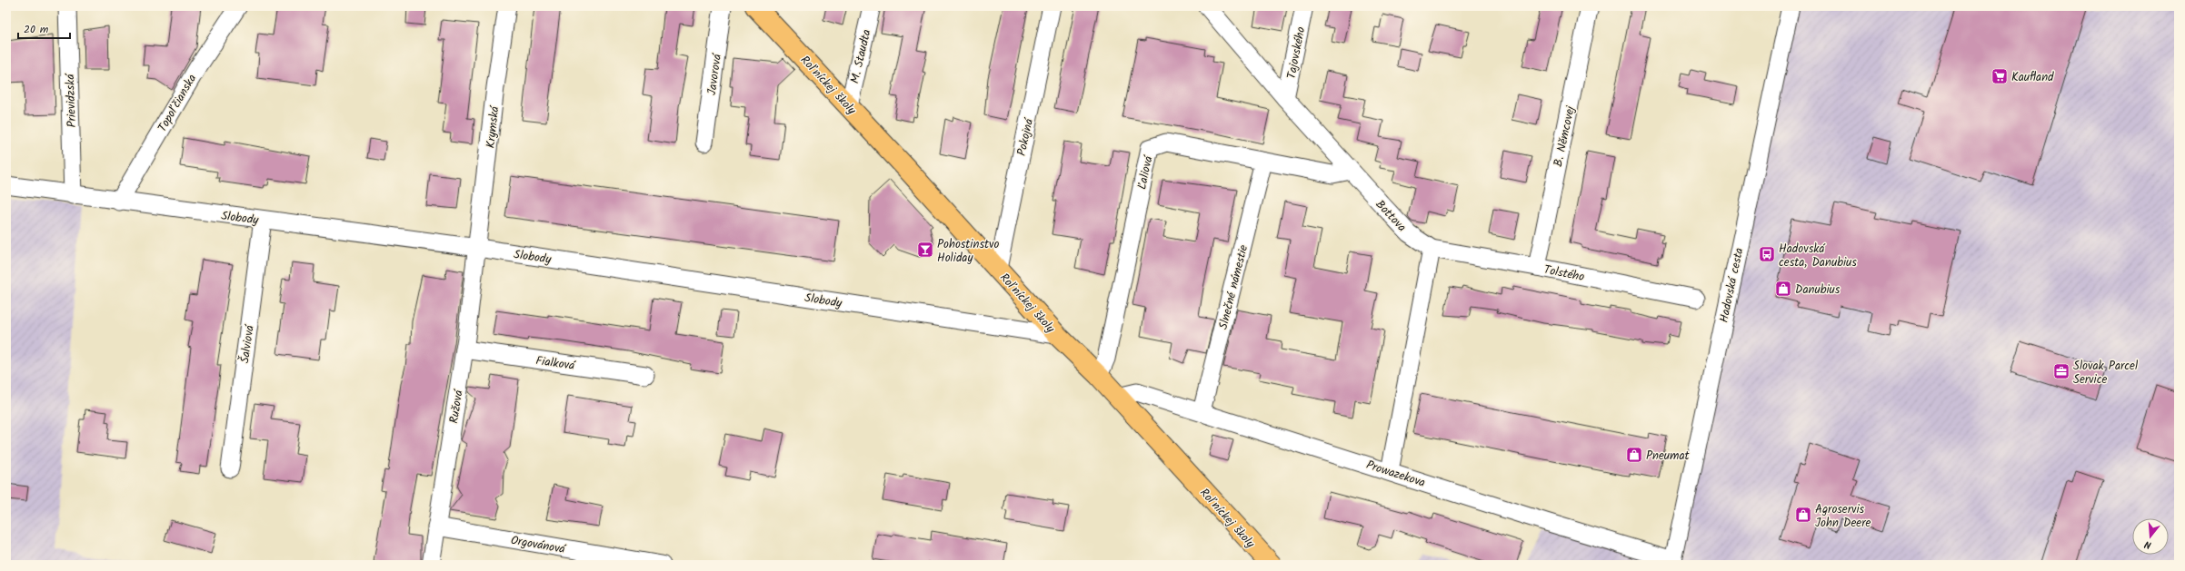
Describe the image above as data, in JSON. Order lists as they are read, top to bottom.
{
  "streets": {
    "main road": ["Roľníckej školy"],
    "street": [
      "Tajovského",
      "M. Staudta",
      "Javorová",
      "Prievidzská",
      "Topoľčianska",
      "Krymská",
      "B. Němcovej",
      "Pokojná",
      "Ľaliová",
      "Bottova",
      "Slobody",
      "Tolstého",
      "Hadovská cesta",
      "Slnečné námestie",
      "Šalviová",
      "Fialková",
      "Ružová",
      "Prowazekova",
      "Orgovánová"
    ]
  },
  "crossings": [
    ["Tajovského", "Bottova"],
    ["M. Staudta", "Roľníckej školy"],
    ["Roľníckej školy", "Pokojná"],
    ["Roľníckej školy", "Ľaliová"],
    ["Roľníckej školy", "Slobody"],
    ["Roľníckej školy", "Prowazekova"],
    ["Prievidzská", "Slobody"],
    ["Topoľčianska", "Slobody"],
    ["Krymská", "Slobody"],
    ["Krymská", "Ružová"],
    ["B. Němcovej", "Tolstého"],
    ["Ľaliová", "Bottova"],
    ["Ľaliová", "Slnečné námestie"],
    ["Bottova", "Tolstého"],
    ["Slobody", "Šalviová"],
    ["Slobody", "Ružová"],
    ["Hadovská cesta", "Prowazekova"],
    ["Slnečné námestie", "Prowazekova"],
    ["Fialková", "Ružová"],
    ["Ružová", "Orgovánová"]
  ],
  "places": {
    "supermarket": ["Kaufland"],
    "bar": ["Pohostinstvo Holiday"],
    "bus stop": ["Hadovská cesta, Danubius"],
    "shop": ["Danubius", "Pneumat", "Agroservis John Deere"],
    "office": ["Slovak Parcel Service"]
  },
  "scale_bar": "20 m",
  "north": "bottom"
}
